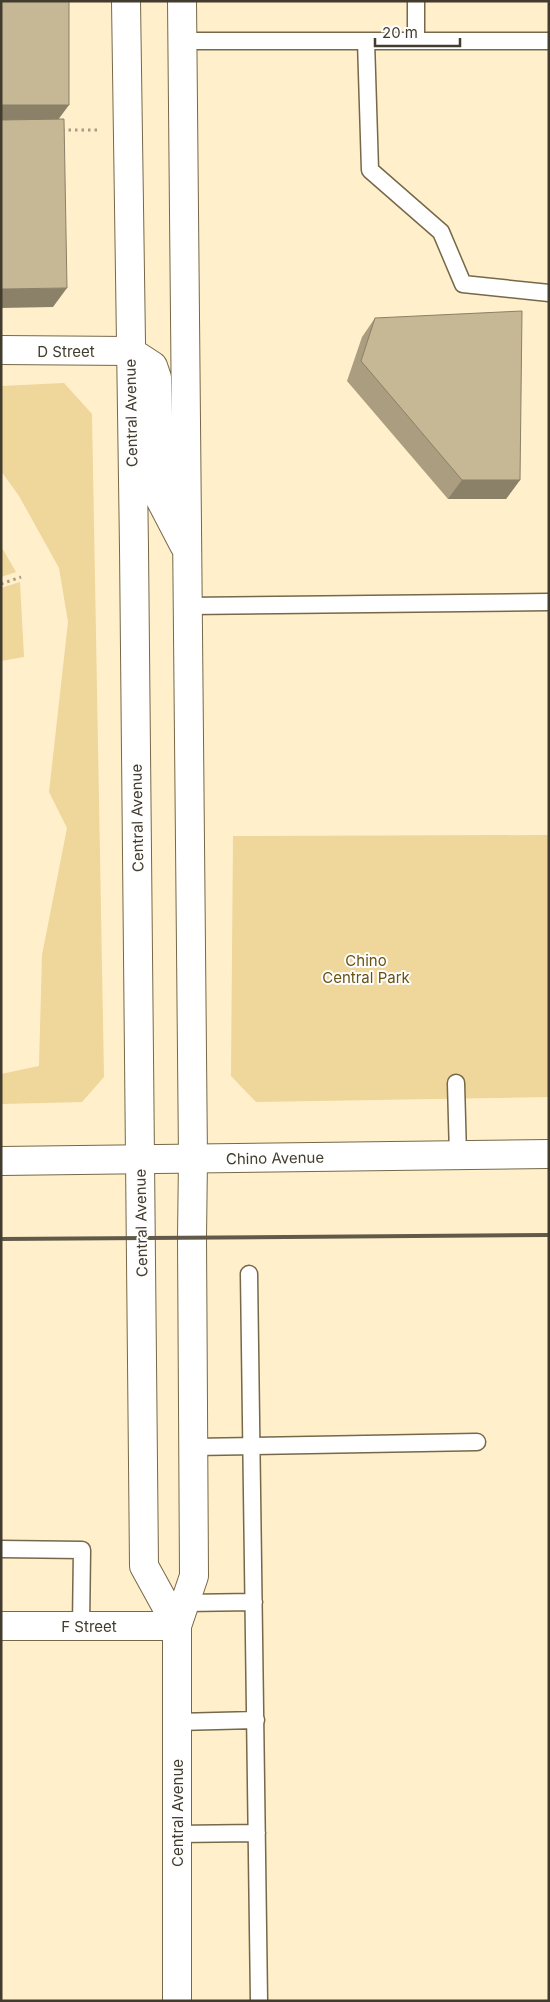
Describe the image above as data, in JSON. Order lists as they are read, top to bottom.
{
  "streets": {
    "main road": [
      "D Street",
      "Central Avenue",
      "Chino Avenue",
      "F Street"
    ]
  },
  "crossings": [
    ["D Street", "Central Avenue"],
    ["Central Avenue", "Chino Avenue"],
    ["Central Avenue", "F Street"]
  ],
  "parks": ["Chino Central Park"],
  "scale_bar": "20 m"
}
